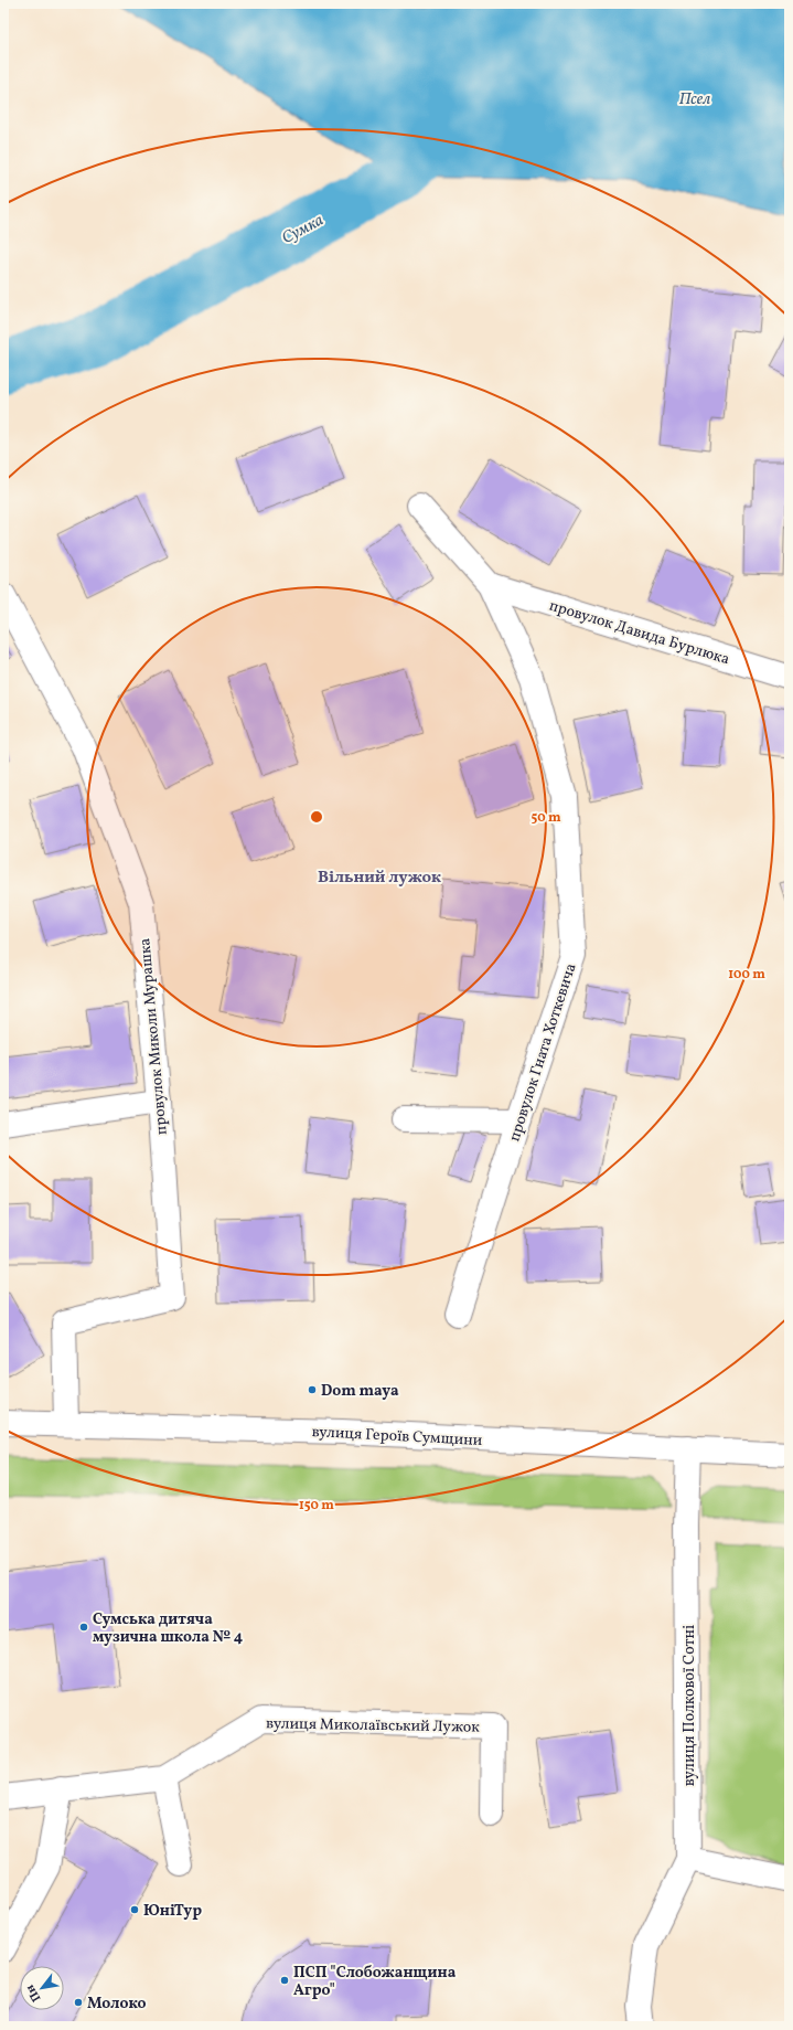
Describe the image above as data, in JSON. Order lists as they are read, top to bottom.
{
  "streets": {
    "street": [
      "провулок Давида Бурлюка",
      "провулок Миколи Мурашка",
      "провулок Гната Хоткевича",
      "вулиця Героїв Сумщини",
      "вулиця Полкової Сотні",
      "вулиця Миколаївський Лужок"
    ]
  },
  "crossings": [
    ["провулок Давида Бурлюка", "провулок Гната Хоткевича"],
    ["провулок Миколи Мурашка", "вулиця Героїв Сумщини"],
    ["вулиця Героїв Сумщини", "вулиця Полкової Сотні"]
  ],
  "districts": ["Вільний лужок"],
  "water": ["Псел", "Сумка"],
  "places": [
    "Dom maya",
    "Сумська дитяча музична школа № 4",
    "ЮніТур",
    "ПСП \"Слобожанщина Агро\"",
    "Молоко"
  ],
  "north": "bottom left",
  "rings": ["50 m", "100 m", "150 m"]
}
